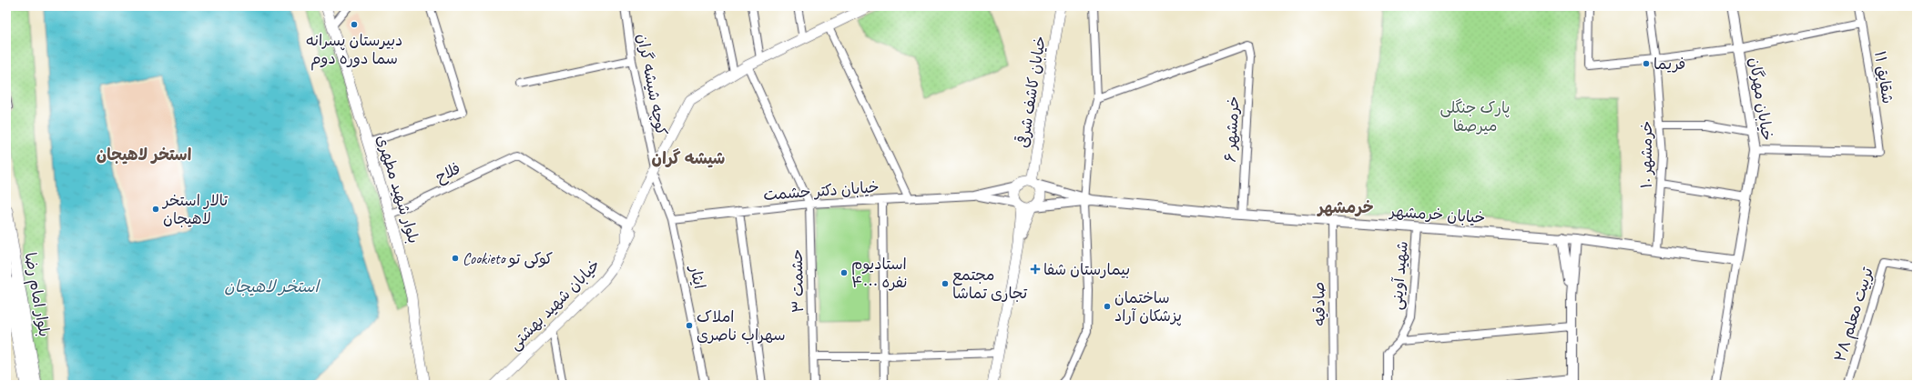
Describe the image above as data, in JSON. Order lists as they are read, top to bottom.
{
  "streets": {
    "main road": [
      "خیابان کاشف شرقی",
      "بلوار شهید مطهری",
      "بلوار امام رضا",
      "خیابان شهید بهشتی"
    ],
    "street": [
      "شقایق ۱۱",
      "کوچه شیشه گران",
      "خیابان مهرگان",
      "خرمشهر ۶",
      "خرمشهر ۱۰",
      "فلاح",
      "خیابان دکتر حشمت",
      "خیابان خرمشهر",
      "شهید آوینی",
      "ایثار",
      "حشمت ۳",
      "صادقیه",
      "تربیت معلم ۲۸"
    ]
  },
  "crossings": [
    ["شقایق ۱۱", "خیابان مهرگان"],
    ["کوچه شیشه گران", "خیابان شهید بهشتی"],
    ["خیابان مهرگان", "خیابان خرمشهر"],
    ["خرمشهر ۶", "خیابان خرمشهر"],
    ["خرمشهر ۱۰", "خیابان خرمشهر"],
    ["فلاح", "بلوار شهید مطهری"],
    ["فلاح", "خیابان شهید بهشتی"],
    ["خیابان دکتر حشمت", "ایثار"],
    ["خیابان دکتر حشمت", "حشمت ۳"],
    ["خیابان خرمشهر", "شهید آوینی"],
    ["خیابان خرمشهر", "صادقیه"],
    ["ایثار", "خیابان شهید بهشتی"]
  ],
  "districts": ["استخر لاهیجان", "شیشه گران", "خرمشهر"],
  "water": ["استخر لاهیجان"],
  "parks": ["پارک جنگلی میرصفا"],
  "places": {
    "other": [
      "دبیرستان پسرانه سما دوره دوم",
      "فریما",
      "تالار استخر لاهیجان",
      "Cookieto کوکی تو",
      "استادیوم ۴۰۰۰ نفره",
      "مجتمع تجاری تماشا",
      "ساختمان پزشکان آراد",
      "املاک سهراب ناصری"
    ],
    "health": ["بیمارستان شفا"]
  }
}
